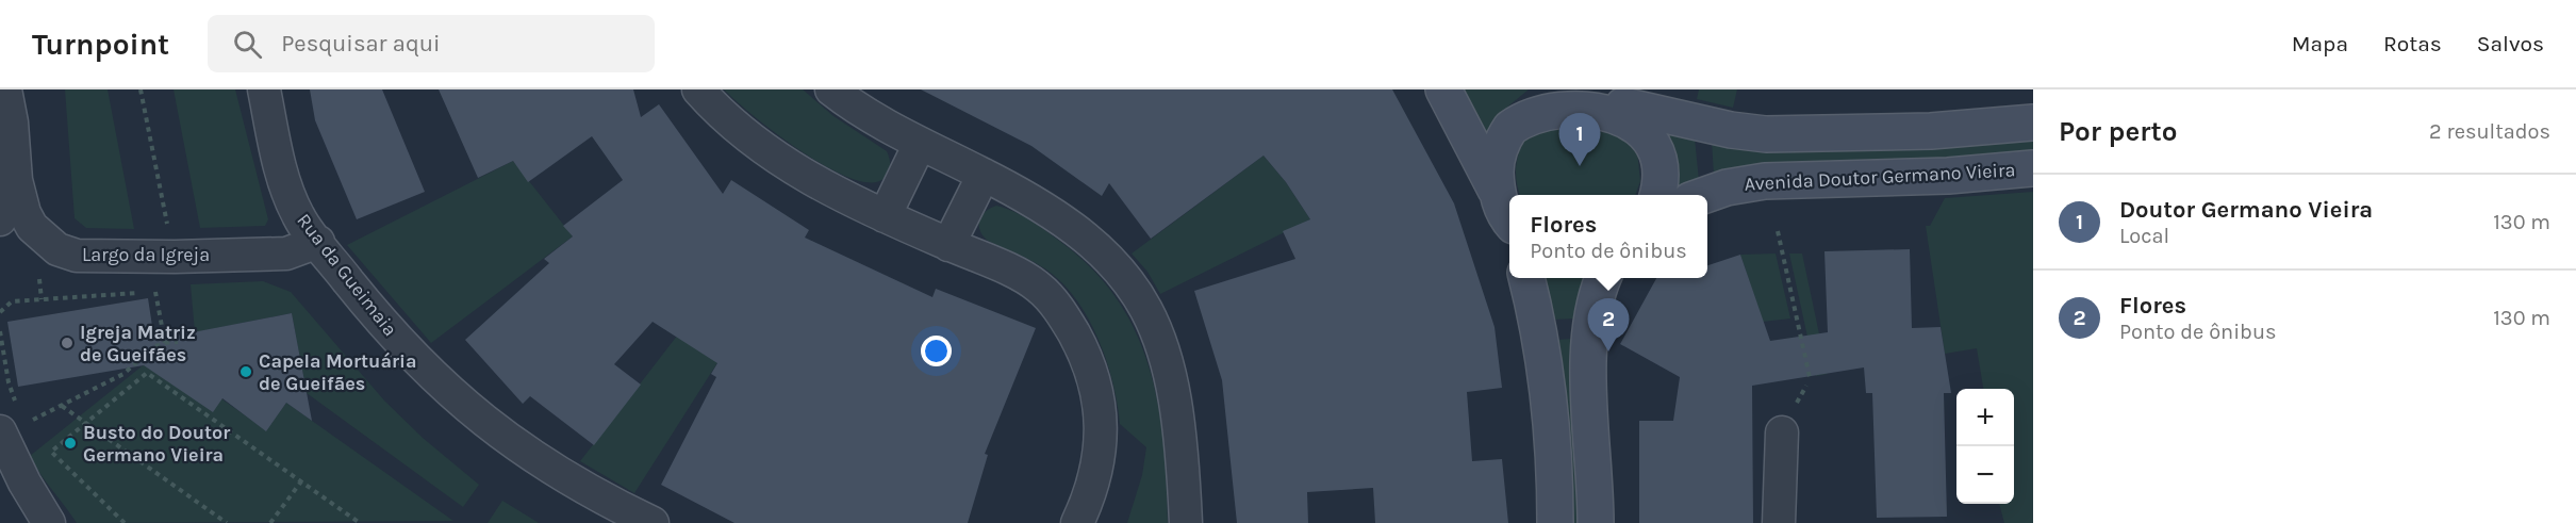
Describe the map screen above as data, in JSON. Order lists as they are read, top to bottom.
{
  "streets": {
    "main road": ["Avenida Doutor Germano Vieira"],
    "street": ["Largo da Igreja", "Rua da Gueimaia"]
  },
  "crossings": [
    ["Largo da Igreja", "Rua da Gueimaia"]
  ],
  "places": ["Igreja Matriz de Gueifães", "Capela Mortuária de Gueifães", "Busto do Doutor Germano Vieira"],
  "page": {
    "header": "Turnpoint",
    "search": "Pesquisar aqui",
    "nav": ["Mapa", "Rotas", "Salvos"],
    "heading": ["Por perto", "2 resultados"],
    "pins": ["1", "2"],
    "list": [
      {
        "mark": "1",
        "name": "Doutor Germano Vieira",
        "note": "Local",
        "value": "130 m"
      },
      {
        "mark": "2",
        "name": "Flores",
        "note": "Ponto de ônibus",
        "value": "130 m"
      }
    ],
    "popup": ["Flores", "Ponto de ônibus"],
    "map_buttons": ["+", "−"]
  }
}
